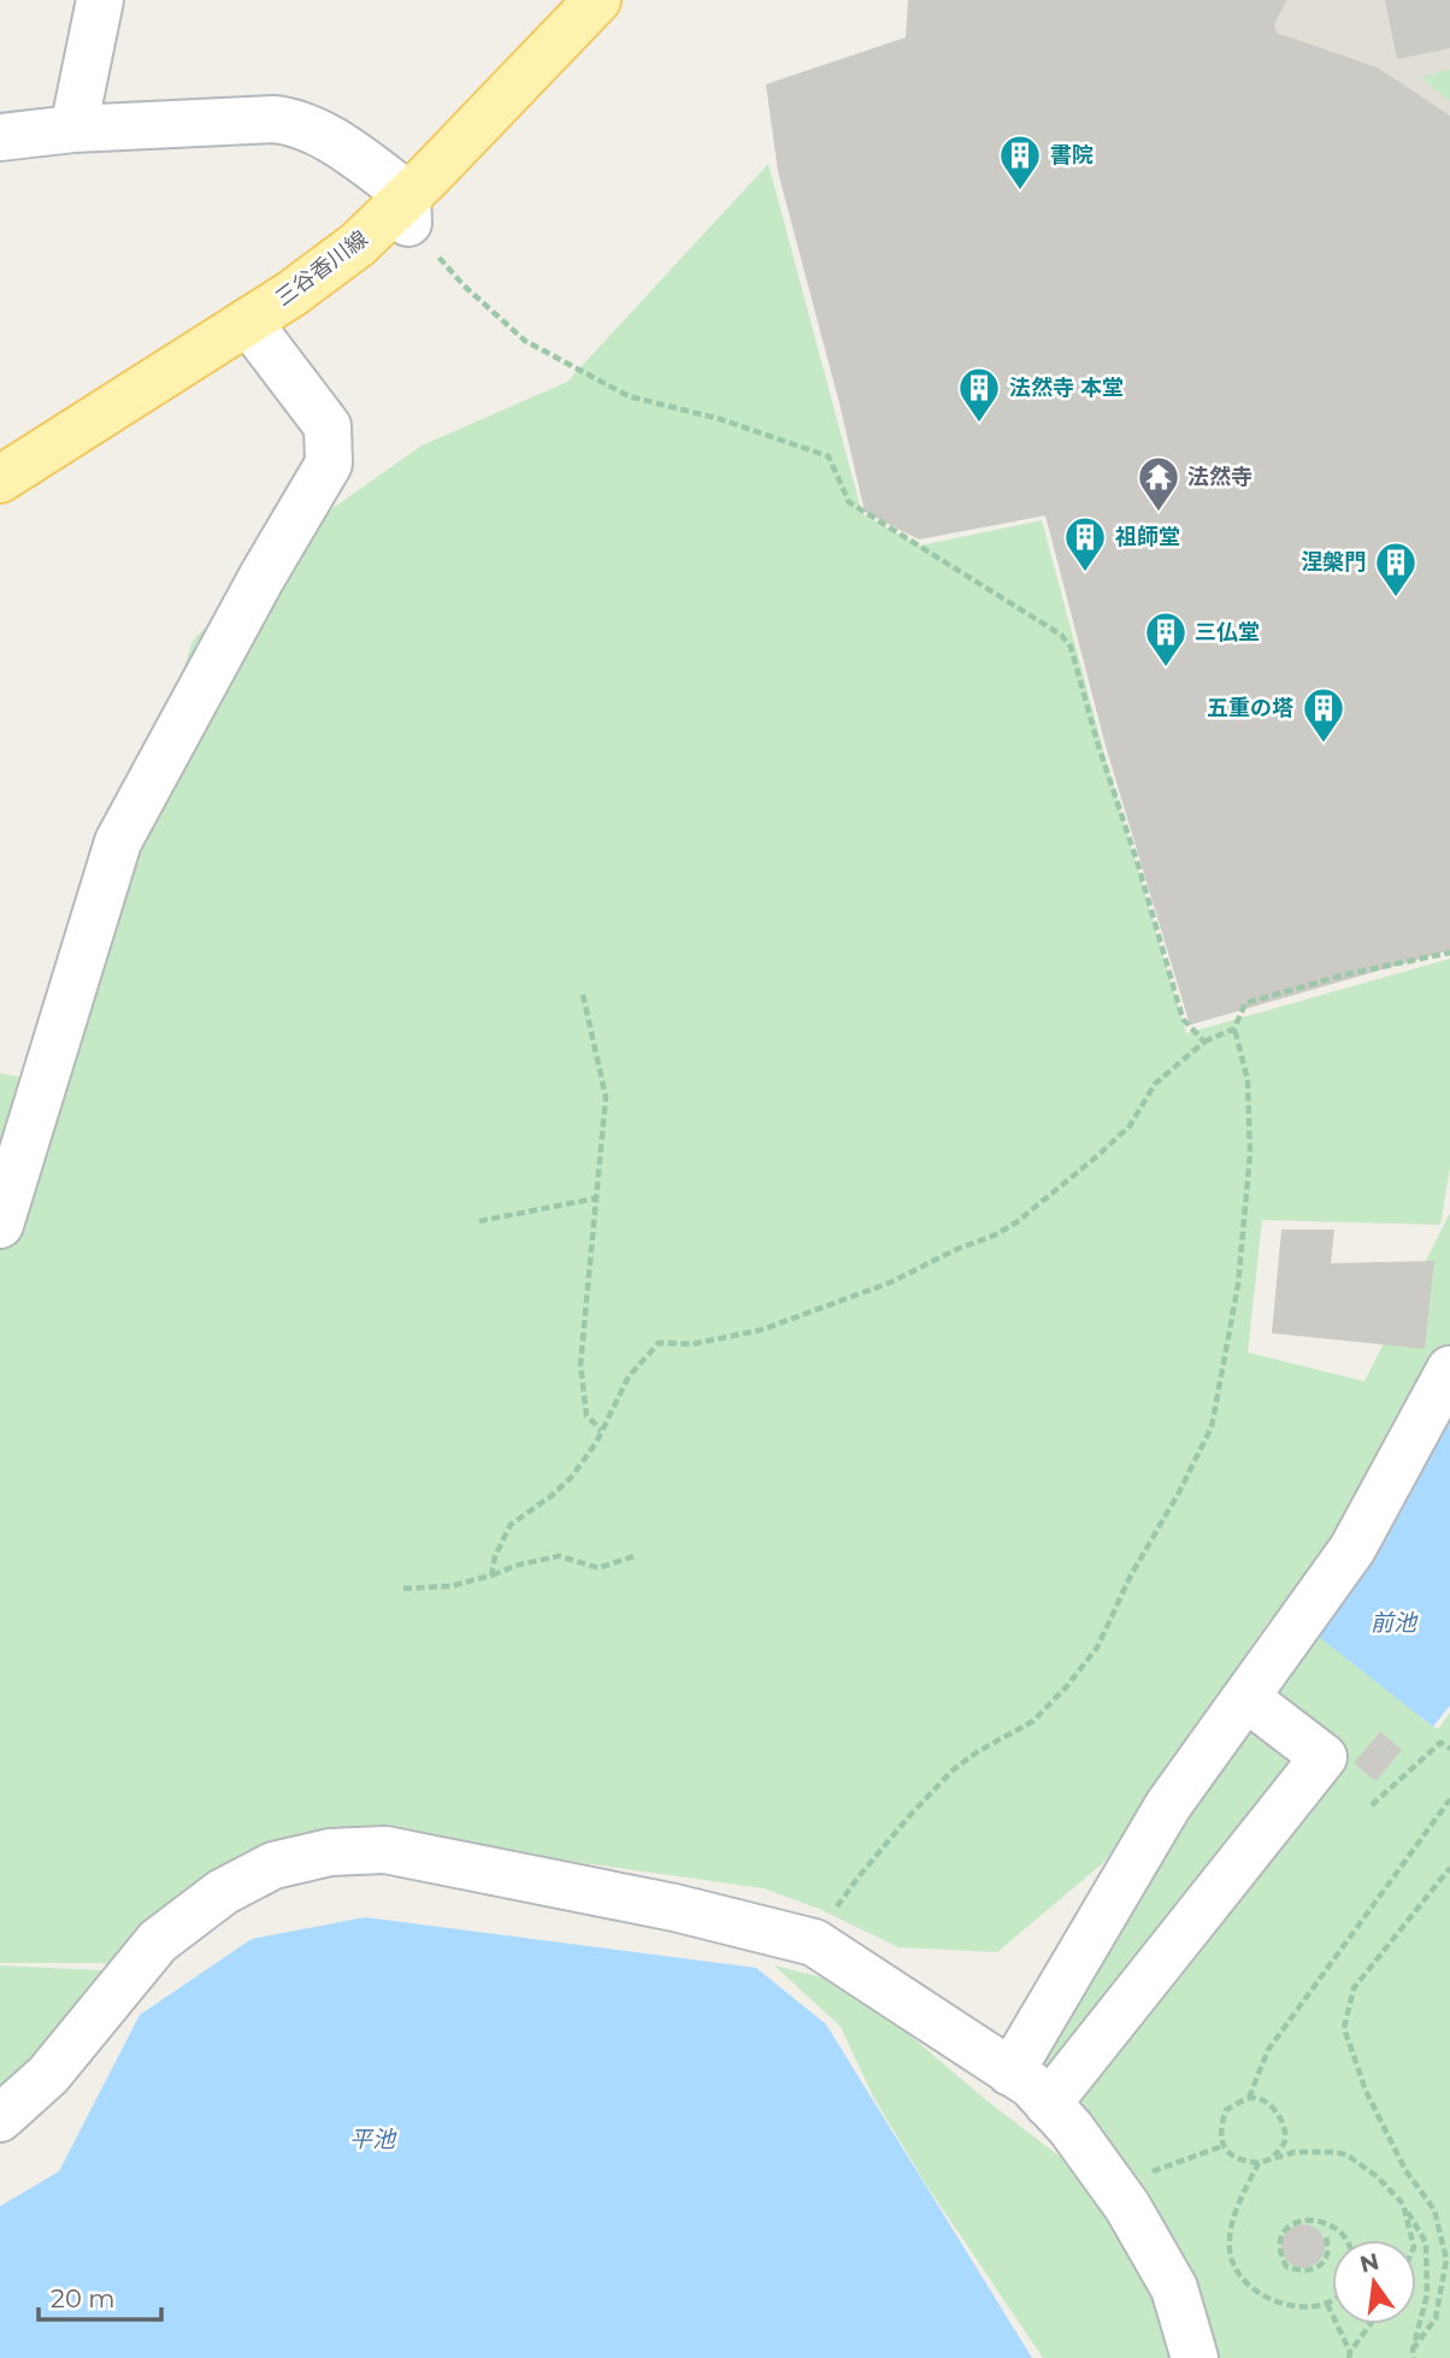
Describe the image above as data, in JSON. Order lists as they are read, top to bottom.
{
  "streets": {
    "main road": ["三谷香川線"]
  },
  "water": ["前池", "平池"],
  "places": {
    "building": [
      "書院",
      "法然寺 本堂",
      "祖師堂",
      "涅槃門",
      "三仏堂",
      "五重の塔"
    ],
    "temple": ["法然寺"]
  },
  "scale_bar": "20 m",
  "north": "top"
}
